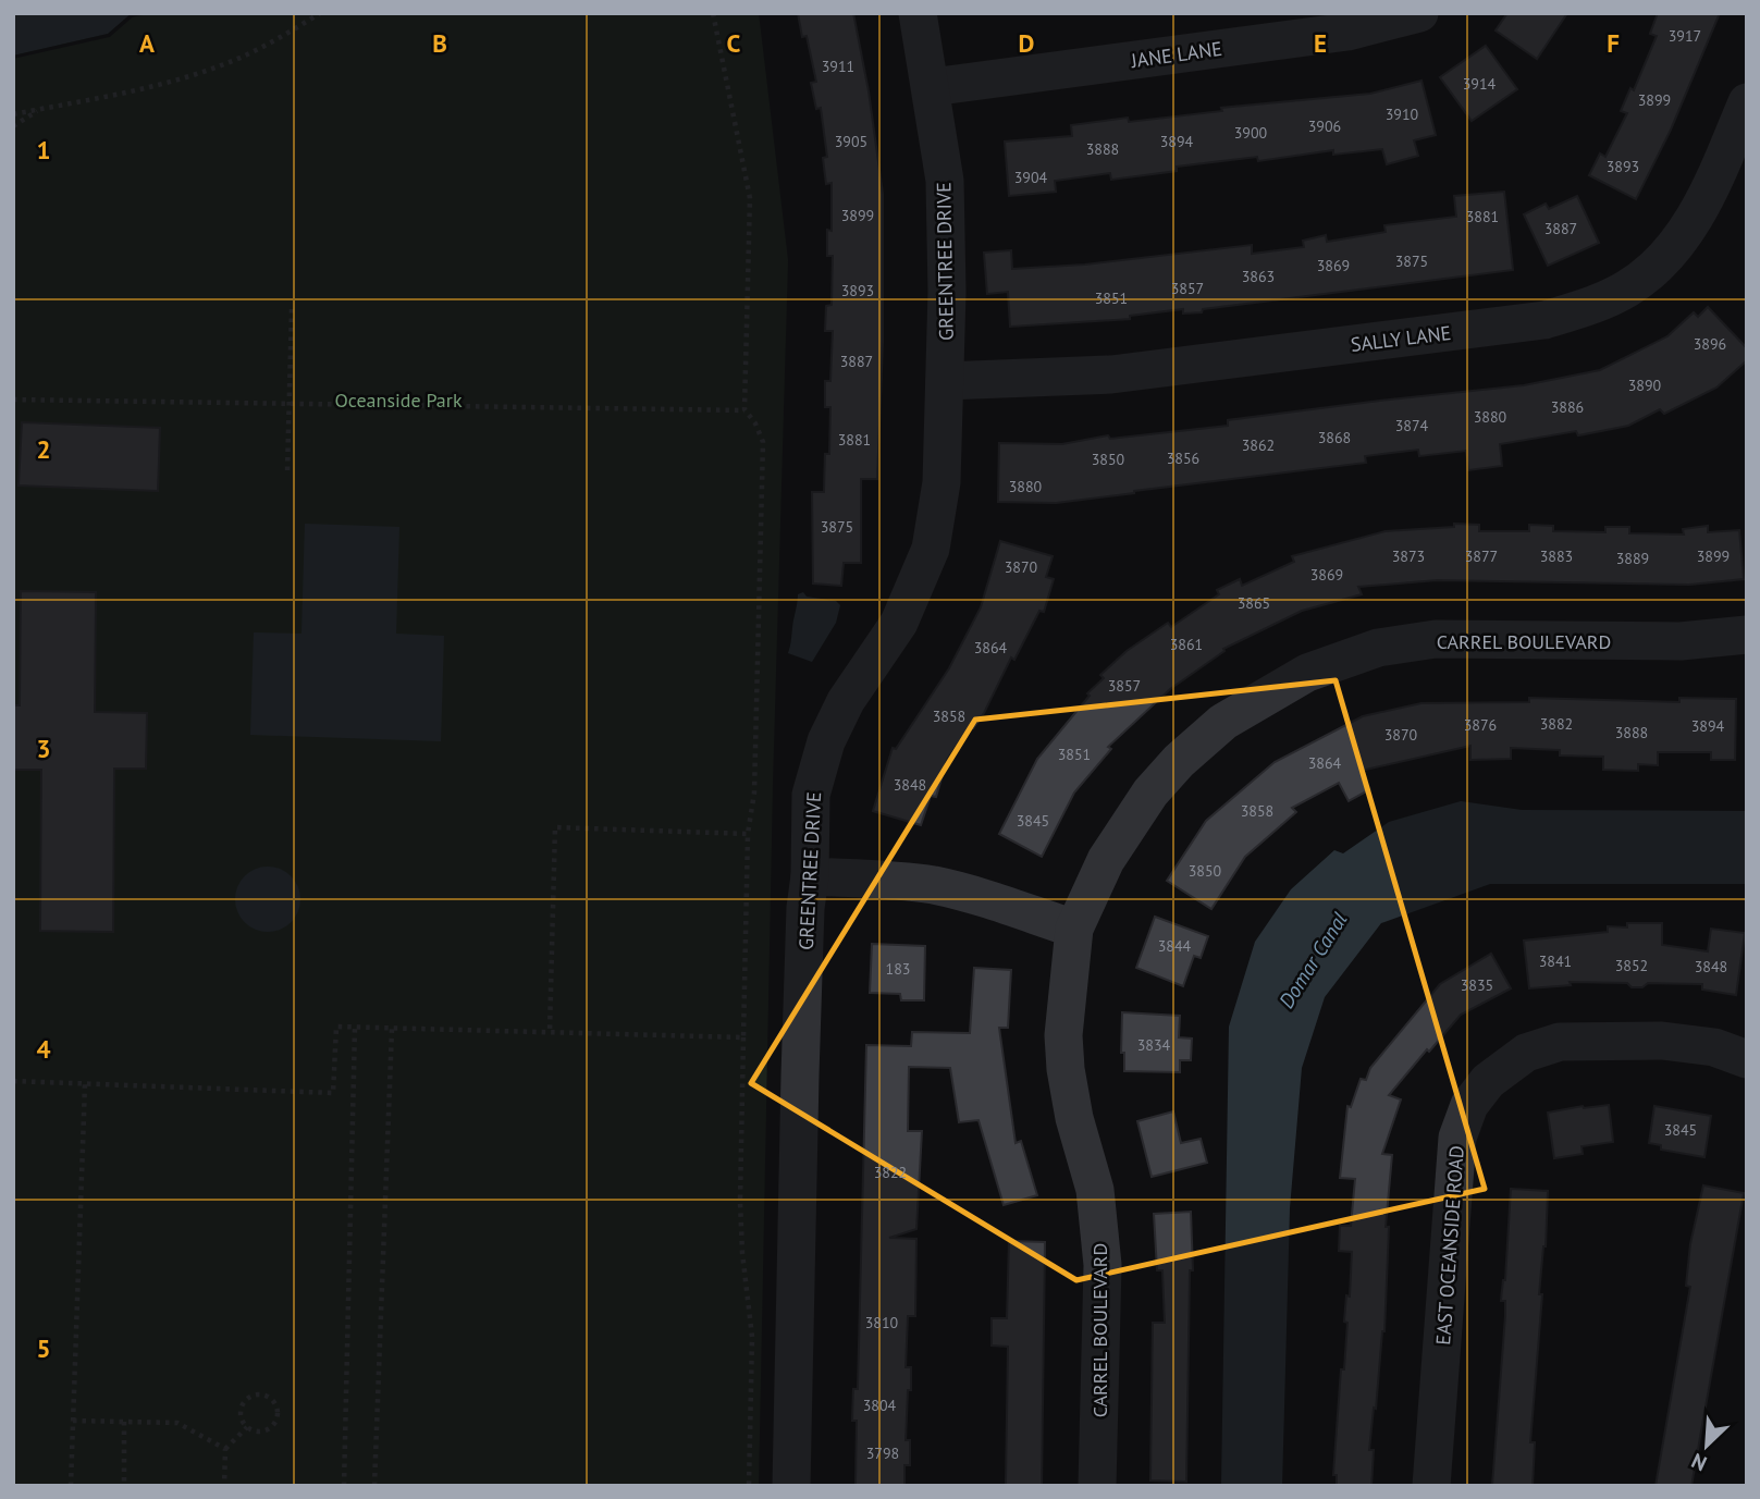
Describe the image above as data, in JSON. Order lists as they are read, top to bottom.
{
  "streets": {
    "street": [
      "JANE LANE",
      "GREENTREE DRIVE",
      "SALLY LANE",
      "CARREL BOULEVARD",
      "EAST OCEANSIDE ROAD"
    ]
  },
  "crossings": [
    ["JANE LANE", "GREENTREE DRIVE"],
    ["GREENTREE DRIVE", "SALLY LANE"]
  ],
  "water": ["Domar Canal"],
  "parks": ["Oceanside Park"],
  "house_numbers": [
    "3917",
    "3911",
    "3914",
    "3899",
    "3910",
    "3906",
    "3900",
    "3905",
    "3894",
    "3888",
    "3893",
    "3904",
    "3899",
    "3881",
    "3887",
    "3875",
    "3869",
    "3863",
    "3857",
    "3893",
    "3851",
    "3896",
    "3887",
    "3890",
    "3886",
    "3880",
    "3874",
    "3868",
    "3881",
    "3862",
    "3856",
    "3850",
    "3880",
    "3875",
    "3873",
    "3877",
    "3883",
    "3899",
    "3889",
    "3870",
    "3869",
    "3865",
    "3861",
    "3864",
    "3857",
    "3858",
    "3882",
    "3876",
    "3894",
    "3888",
    "3870",
    "3851",
    "3864",
    "3848",
    "3858",
    "3845",
    "3850",
    "3844",
    "3841",
    "3852",
    "3848",
    "183",
    "3835",
    "3834",
    "3845",
    "3822",
    "3810",
    "3804",
    "3798"
  ],
  "north": "bottom left",
  "grid": {
    "columns": [
      "A",
      "B",
      "C",
      "D",
      "E",
      "F"
    ],
    "rows": [
      "1",
      "2",
      "3",
      "4",
      "5"
    ]
  }
}
